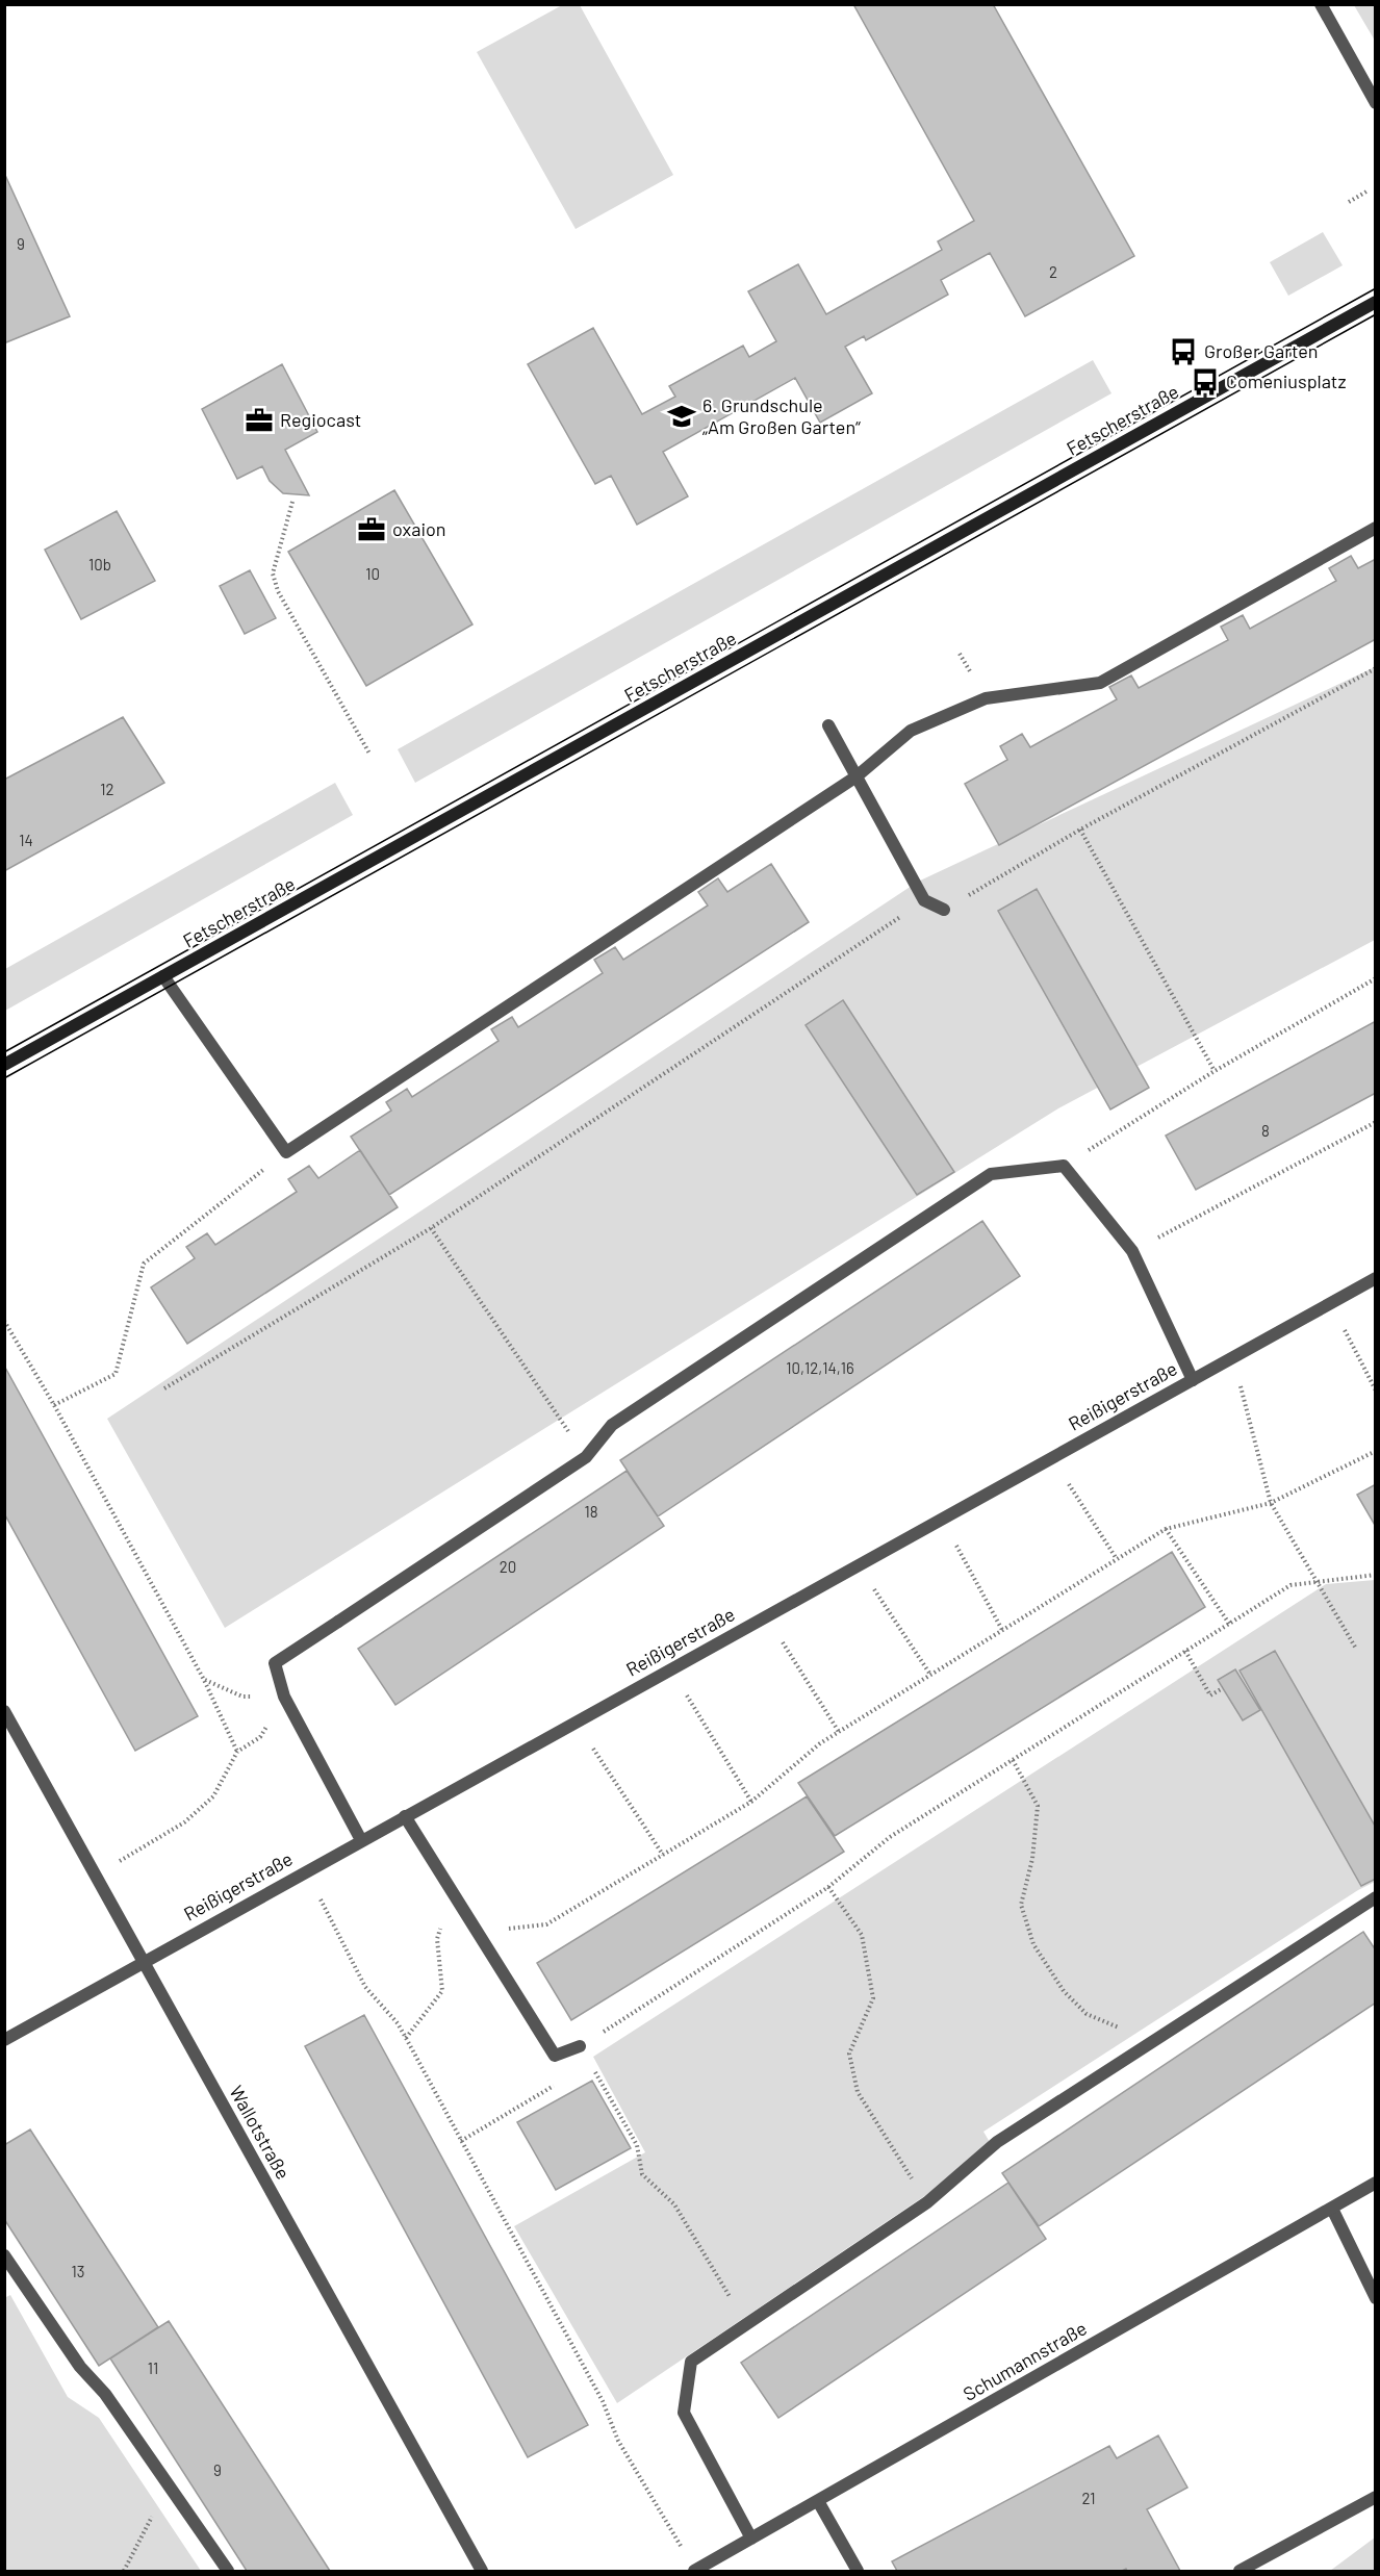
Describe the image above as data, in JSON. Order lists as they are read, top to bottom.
{
  "streets": {
    "main road": ["Fetscherstraße"],
    "street": ["Reißigerstraße", "Wallotstraße", "Schumannstraße"]
  },
  "crossings": [
    ["Reißigerstraße", "Wallotstraße"]
  ],
  "places": {
    "bus stop": ["Großer Garten", "Comeniusplatz"],
    "school or university": ["6. Grundschule „Am Großen Garten“"],
    "office": ["Regiocast", "oxaion"]
  },
  "house_numbers": [
    "9",
    "2",
    "10b",
    "10",
    "12",
    "14",
    "8",
    "10,12,14,16",
    "18",
    "20",
    "13",
    "11",
    "9",
    "21"
  ]
}
